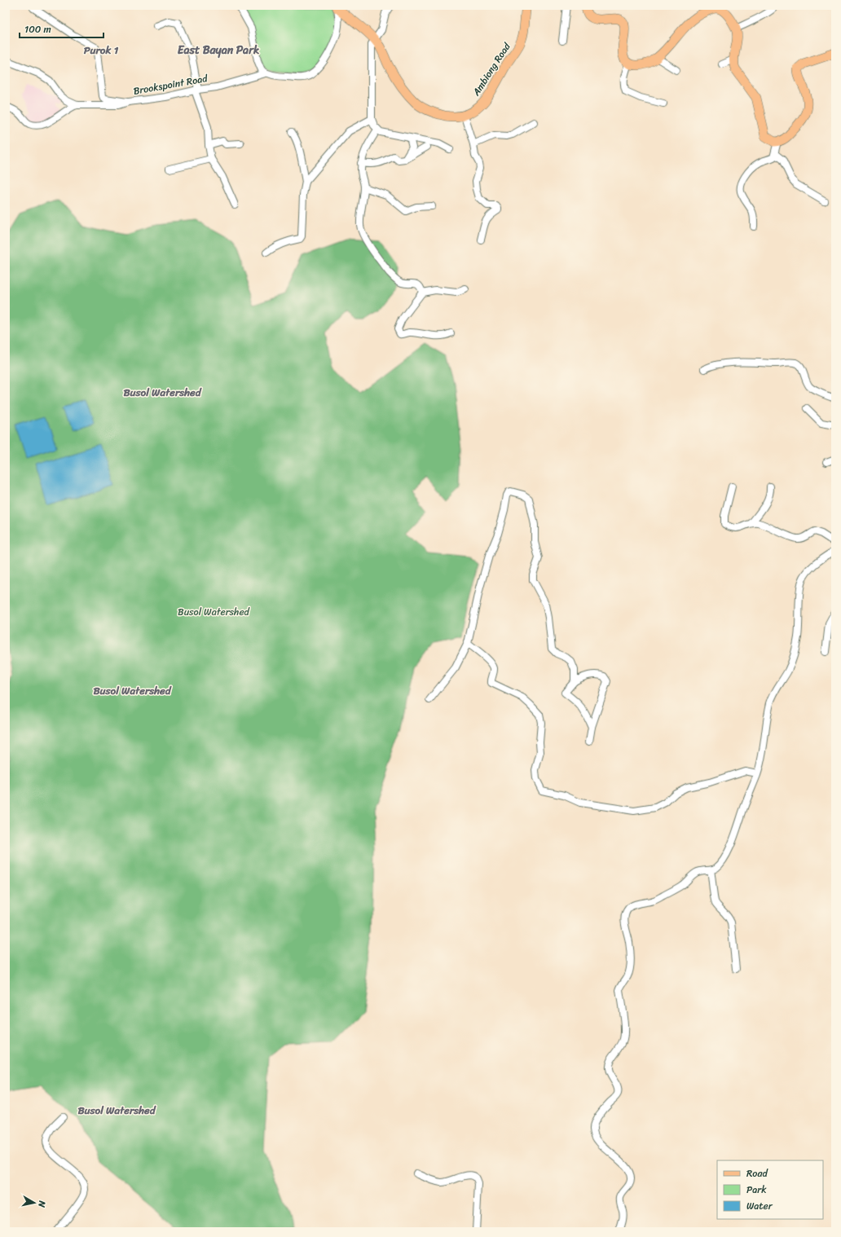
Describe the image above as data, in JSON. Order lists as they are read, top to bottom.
{
  "streets": {
    "main road": ["Ambiong Road"],
    "street": ["Brookspoint Road"]
  },
  "districts": [
    "Purok 1",
    "East Bayan Park",
    "Busol Watershed",
    "Busol Watershed",
    "Busol Watershed"
  ],
  "parks": ["Busol Watershed"],
  "legend": ["Road", "Park", "Water"],
  "scale_bar": "100 m",
  "north": "right"
}
